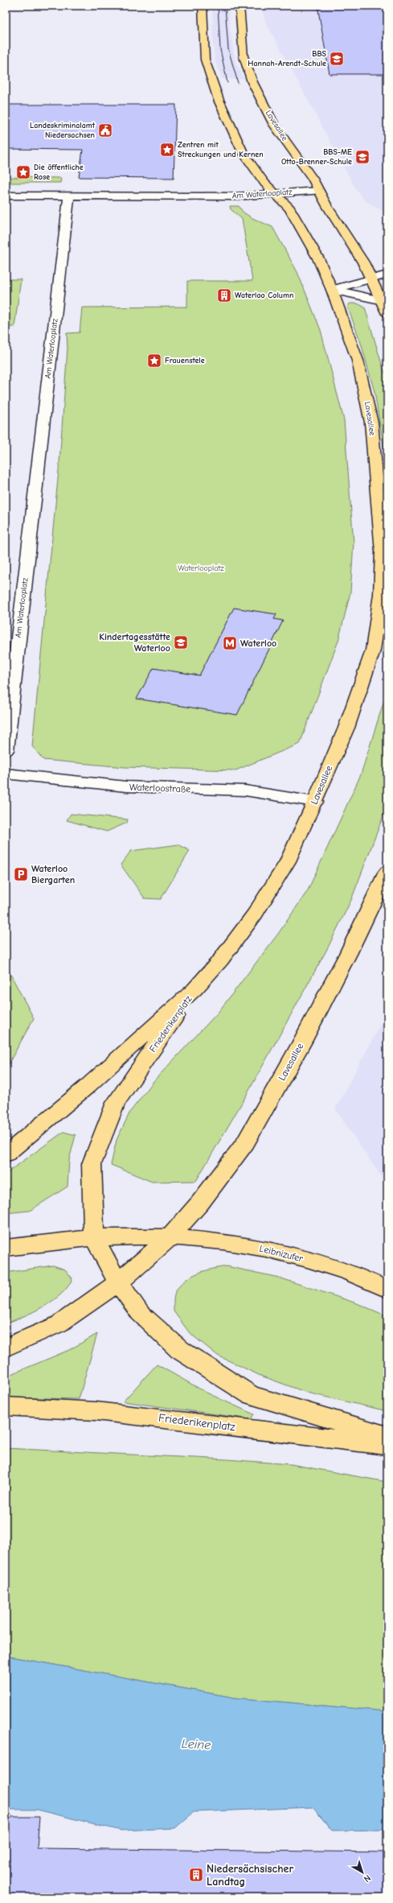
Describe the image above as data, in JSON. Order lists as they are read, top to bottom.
{
  "streets": {
    "main road": ["Lavesallee", "Friederikenplatz", "Leibnizufer"],
    "street": ["Am Waterlooplatz", "Waterloostraße"]
  },
  "crossings": [
    ["Lavesallee", "Am Waterlooplatz"],
    ["Lavesallee", "Waterloostraße"],
    ["Lavesallee", "Friederikenplatz"],
    ["Lavesallee", "Leibnizufer"]
  ],
  "water": ["Leine"],
  "parks": ["Waterlooplatz"],
  "places": {
    "school or university": ["BBS Hannah-Arendt-Schule", "BBS-ME Otto-Brenner-Schule", "Kindertagesstätte Waterloo"],
    "public building": ["Landeskriminalamt Niedersachsen"],
    "place": ["Zentren mit Streckungen und Kernen", "Die öffentliche Rose", "Frauenstele"],
    "building": ["Waterloo Column", "Niedersächsischer Landtag"],
    "metro station": ["Waterloo"],
    "parking": ["Waterloo Biergarten"]
  },
  "north": "bottom right"
}
